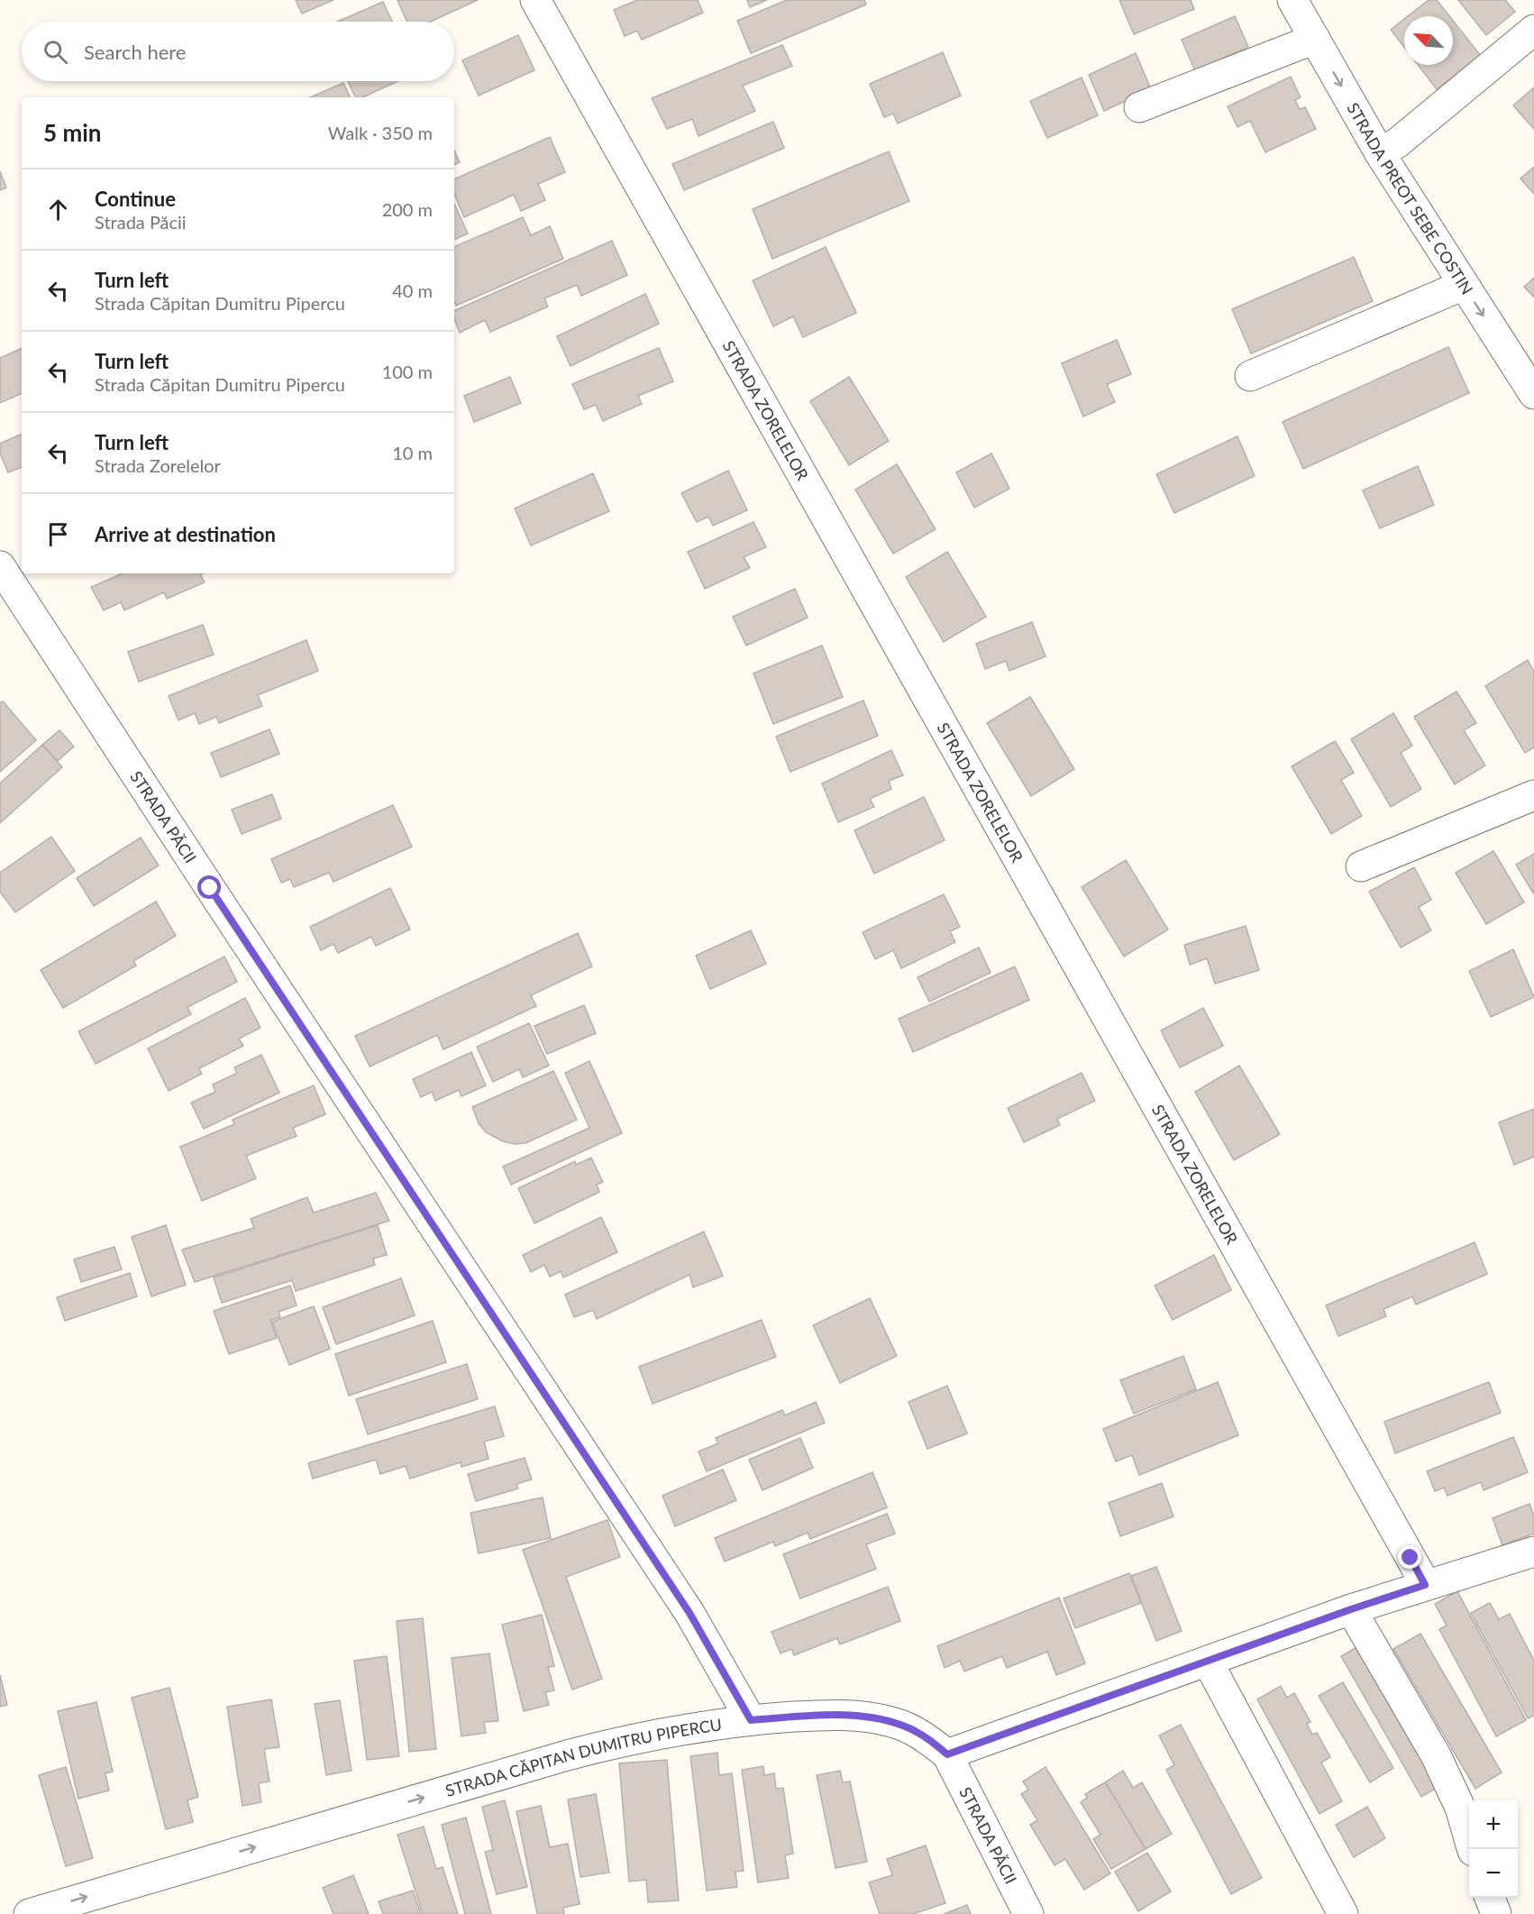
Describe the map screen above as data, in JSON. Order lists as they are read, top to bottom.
{
  "streets": {
    "street": [
      "STRADA PREOT SEBE COSTIN",
      "STRADA ZORELELOR",
      "STRADA PĂCII",
      "STRADA CĂPITAN DUMITRU PIPERCU"
    ]
  },
  "crossings": [
    ["STRADA PĂCII", "STRADA CĂPITAN DUMITRU PIPERCU"]
  ],
  "one_way": ["STRADA PREOT SEBE COSTIN", "STRADA CĂPITAN DUMITRU PIPERCU"],
  "north": "top left",
  "page": {
    "search": "Search here",
    "heading": ["5 min", "Walk · 350 m"],
    "list": [
      ["Continue", "Strada Păcii", "200 m"],
      ["Turn left", "Strada Căpitan Dumitru Pipercu", "40 m"],
      ["Turn left", "Strada Căpitan Dumitru Pipercu", "100 m"],
      ["Turn left", "Strada Zorelelor", "10 m"],
      "Arrive at destination"
    ],
    "map_buttons": ["+", "−"]
  }
}
